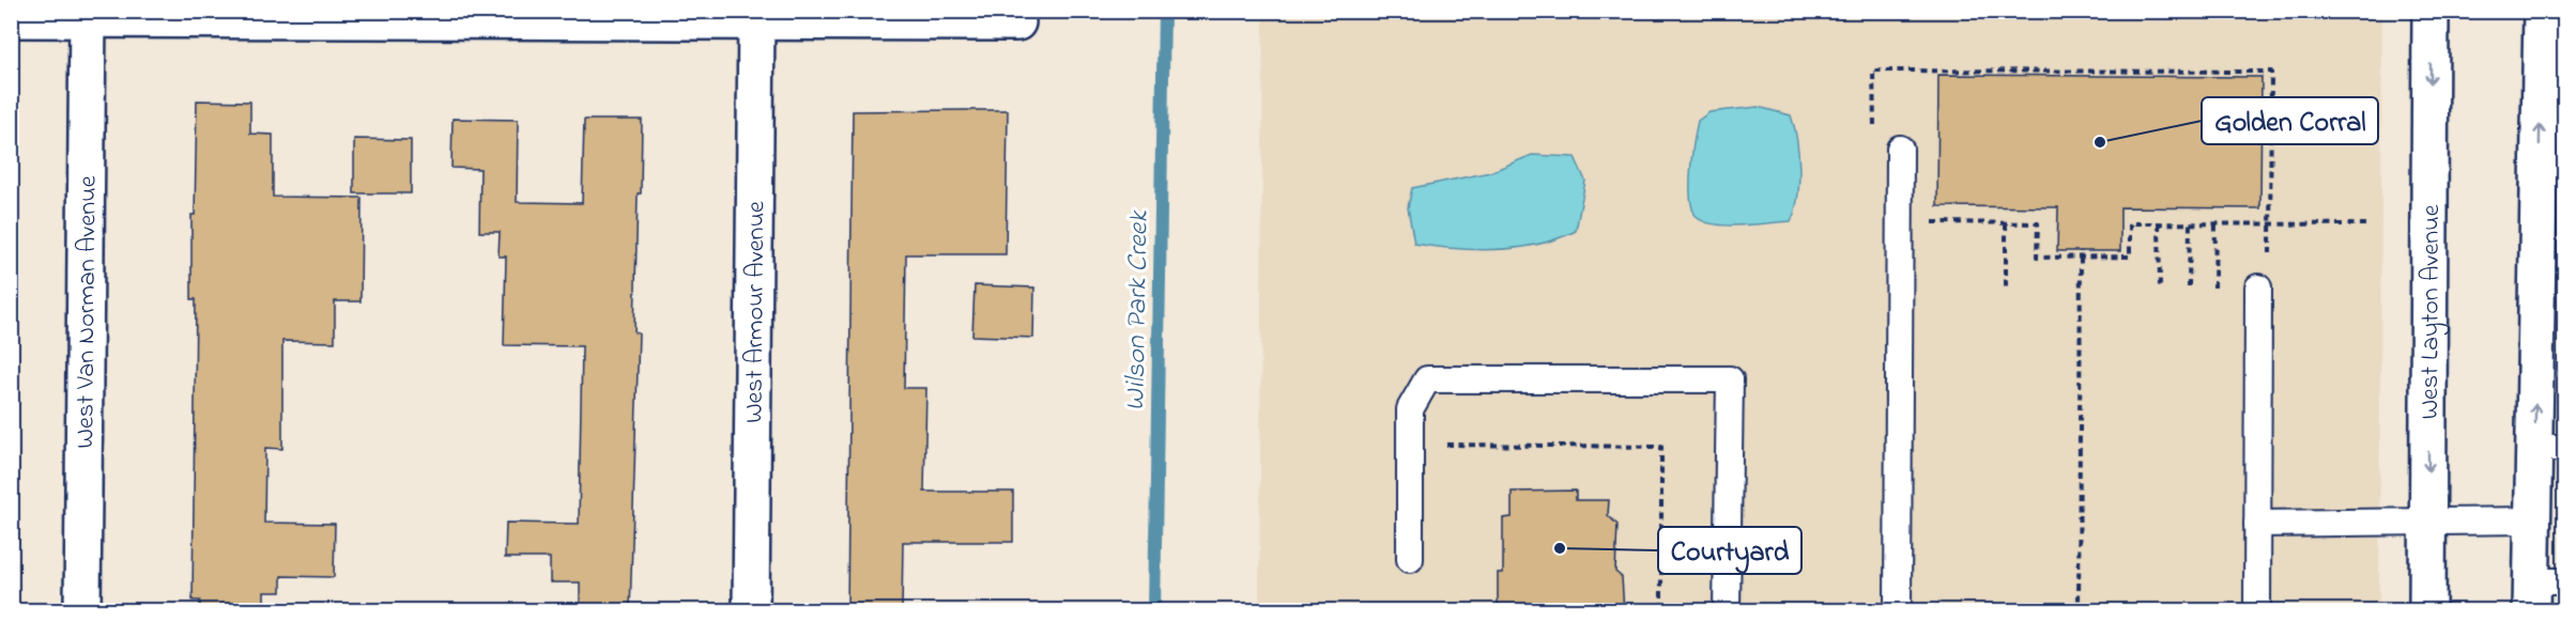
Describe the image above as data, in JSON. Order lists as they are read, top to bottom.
{
  "streets": {
    "street": ["West Van Norman Avenue", "West Armour Avenue", "West Layton Avenue"]
  },
  "water": ["Wilson Park Creek"],
  "places": ["Golden Corral", "Courtyard"]
}
